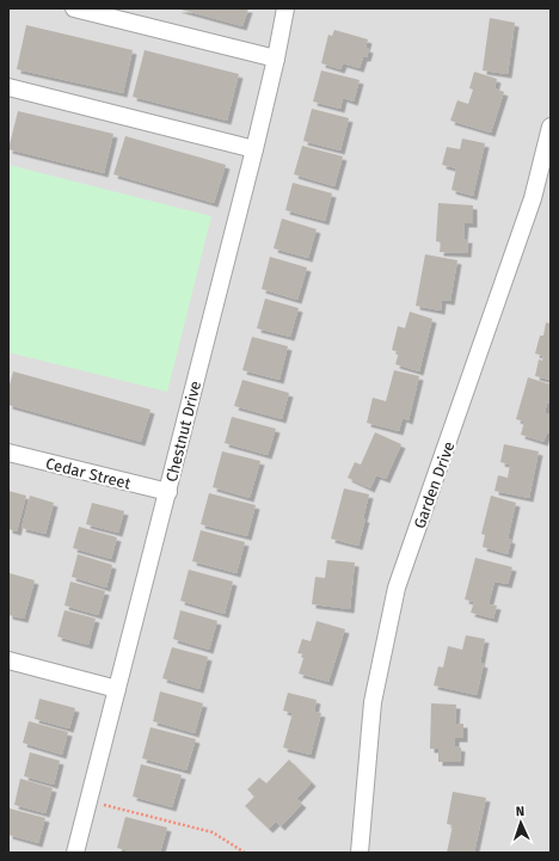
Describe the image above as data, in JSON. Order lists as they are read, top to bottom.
{
  "streets": {
    "street": ["Chestnut Drive", "Cedar Street", "Garden Drive"]
  },
  "crossings": [
    ["Chestnut Drive", "Cedar Street"]
  ],
  "north": "top"
}
